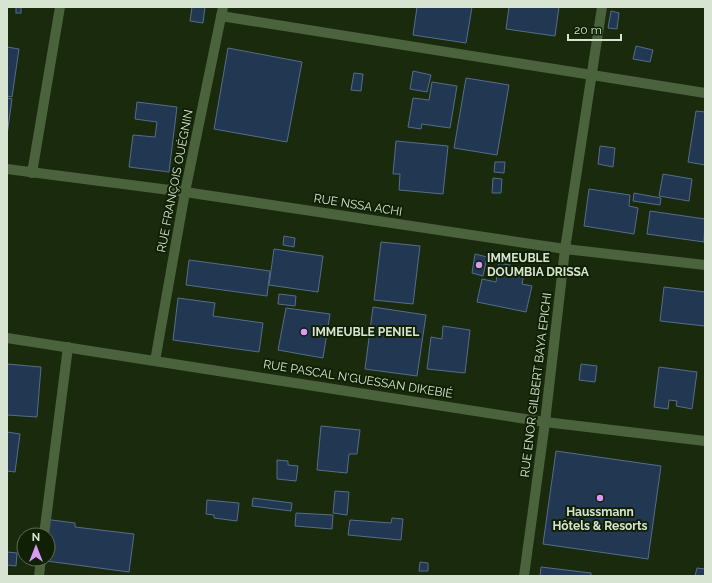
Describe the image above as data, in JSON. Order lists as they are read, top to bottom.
{
  "streets": {
    "street": [
      "RUE FRANÇOIS OUÉGNIN",
      "RUE NSSA ACHI",
      "RUE PASCAL N'GUESSAN DIKEBIÉ",
      "RUE ENOR GILBERT BAYA EPICHI"
    ]
  },
  "crossings": [
    ["RUE FRANÇOIS OUÉGNIN", "RUE NSSA ACHI"],
    ["RUE FRANÇOIS OUÉGNIN", "RUE PASCAL N'GUESSAN DIKEBIÉ"],
    ["RUE NSSA ACHI", "RUE ENOR GILBERT BAYA EPICHI"],
    ["RUE PASCAL N'GUESSAN DIKEBIÉ", "RUE ENOR GILBERT BAYA EPICHI"]
  ],
  "places": ["IMMEUBLE DOUMBIA DRISSA", "IMMEUBLE PENIEL", "Haussmann Hôtels & Resorts"],
  "scale_bar": "20 m",
  "north": "top"
}
